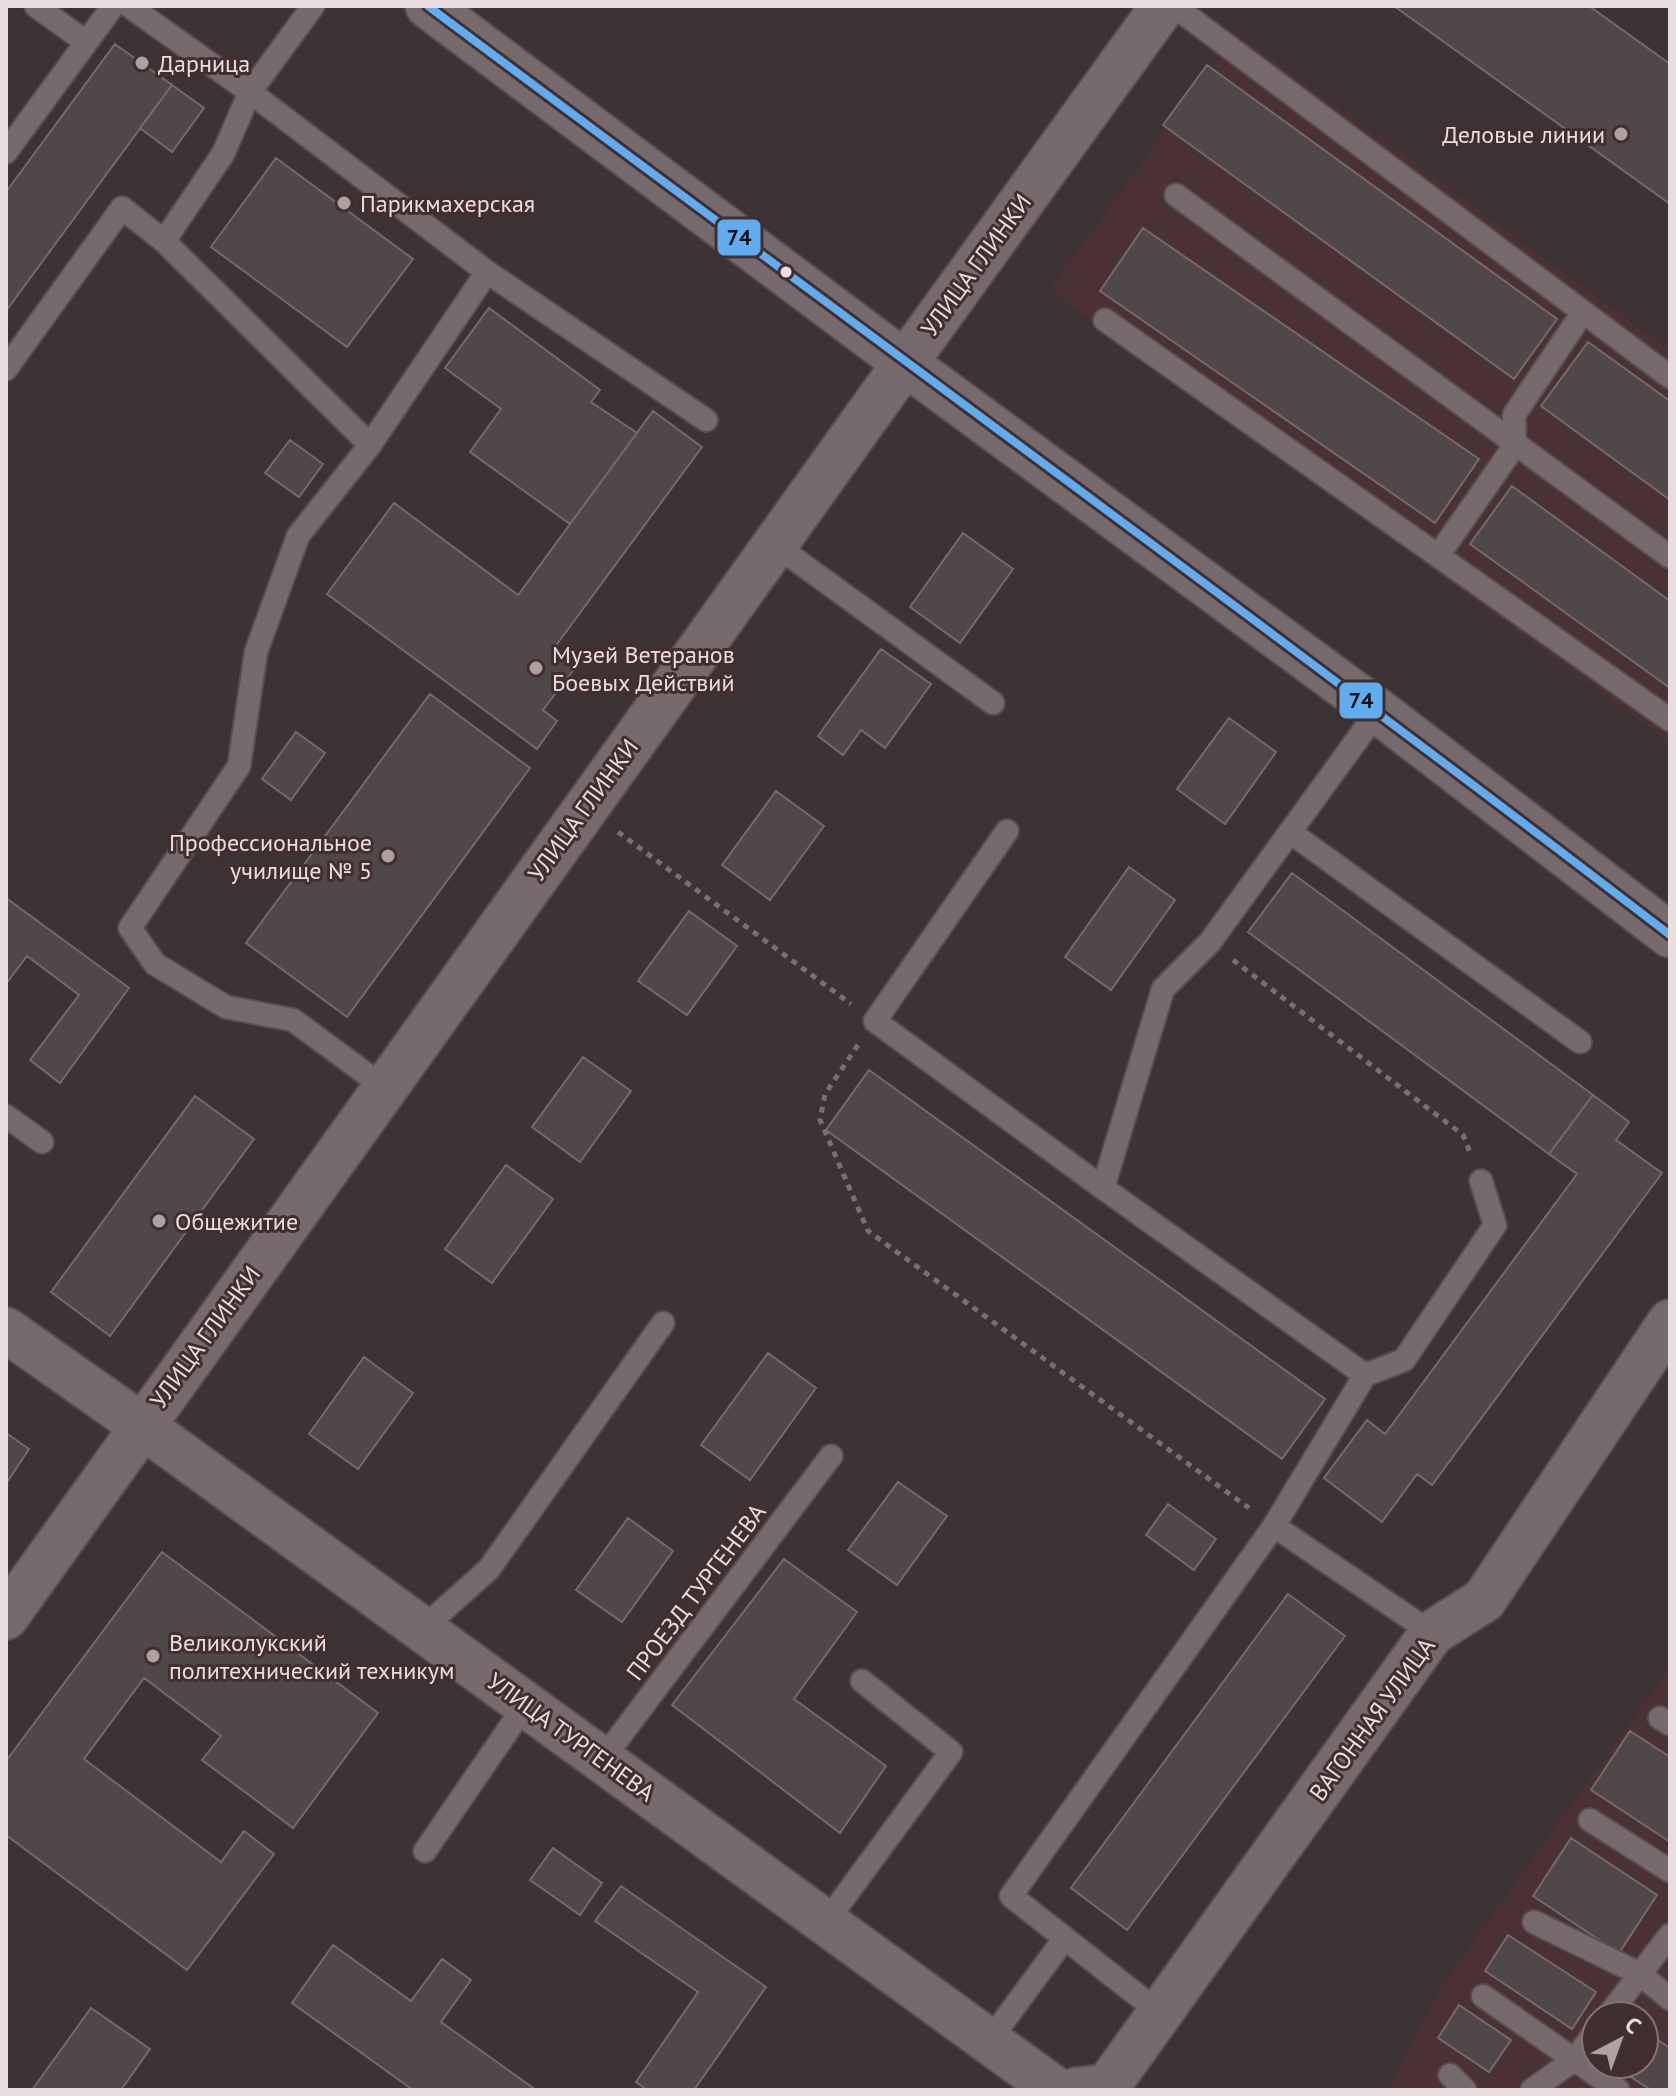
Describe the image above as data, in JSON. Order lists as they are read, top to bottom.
{
  "streets": {
    "street": ["УЛИЦА ГЛИНКИ", "ВАГОННАЯ УЛИЦА", "УЛИЦА ТУРГЕНЕВА"],
    "lane": ["ПРОЕЗД ТУРГЕНЕВА"]
  },
  "crossings": [
    ["УЛИЦА ГЛИНКИ", "УЛИЦА ТУРГЕНЕВА"],
    ["ПРОЕЗД ТУРГЕНЕВА", "УЛИЦА ТУРГЕНЕВА"]
  ],
  "places": [
    "Дарница",
    "Деловые линии",
    "Парикмахерская",
    "Музей Ветеранов Боевых Действий",
    "Профессиональное училище № 5",
    "Общежитие",
    "Великолукский политехнический техникум"
  ],
  "lines": ["transit line 74"],
  "north": "top right"
}
